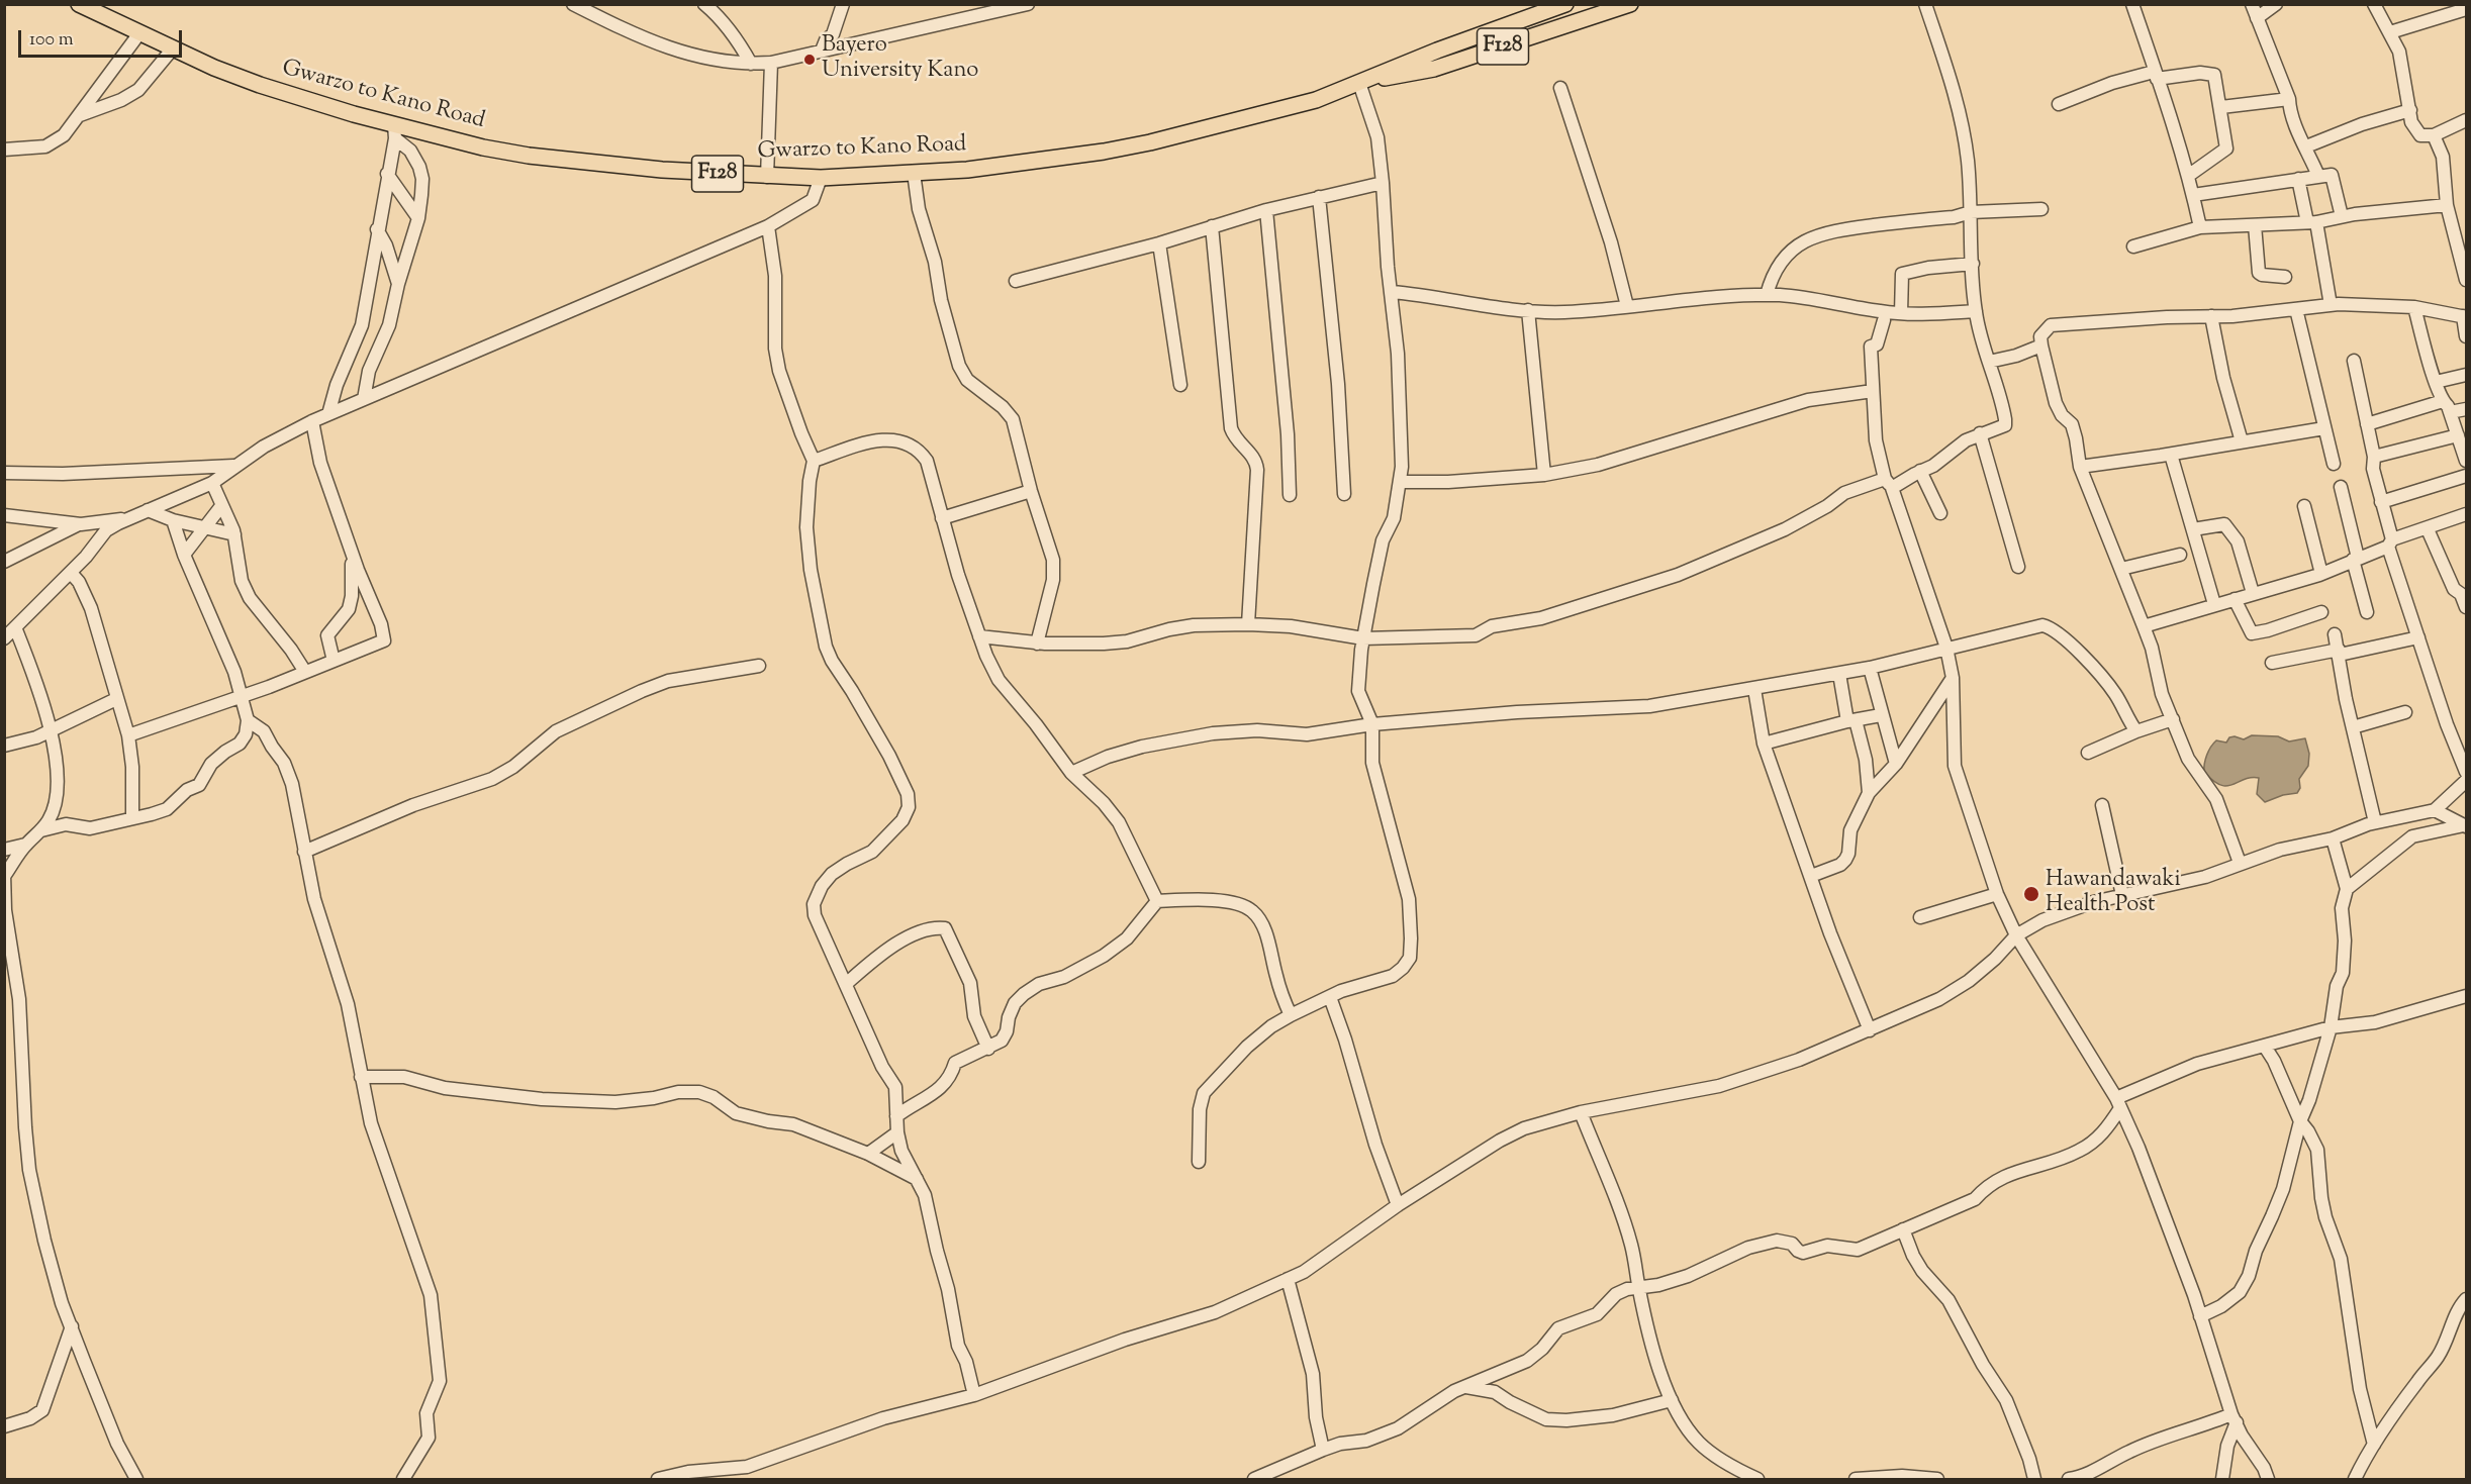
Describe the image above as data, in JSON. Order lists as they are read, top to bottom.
{
  "streets": {
    "main road": ["F128", "Gwarzo to Kano Road"]
  },
  "crossings": [
    ["F128", "Gwarzo to Kano Road"]
  ],
  "places": ["Bayero University Kano", "Hawandawaki Health Post"],
  "scale_bar": "100 m"
}
